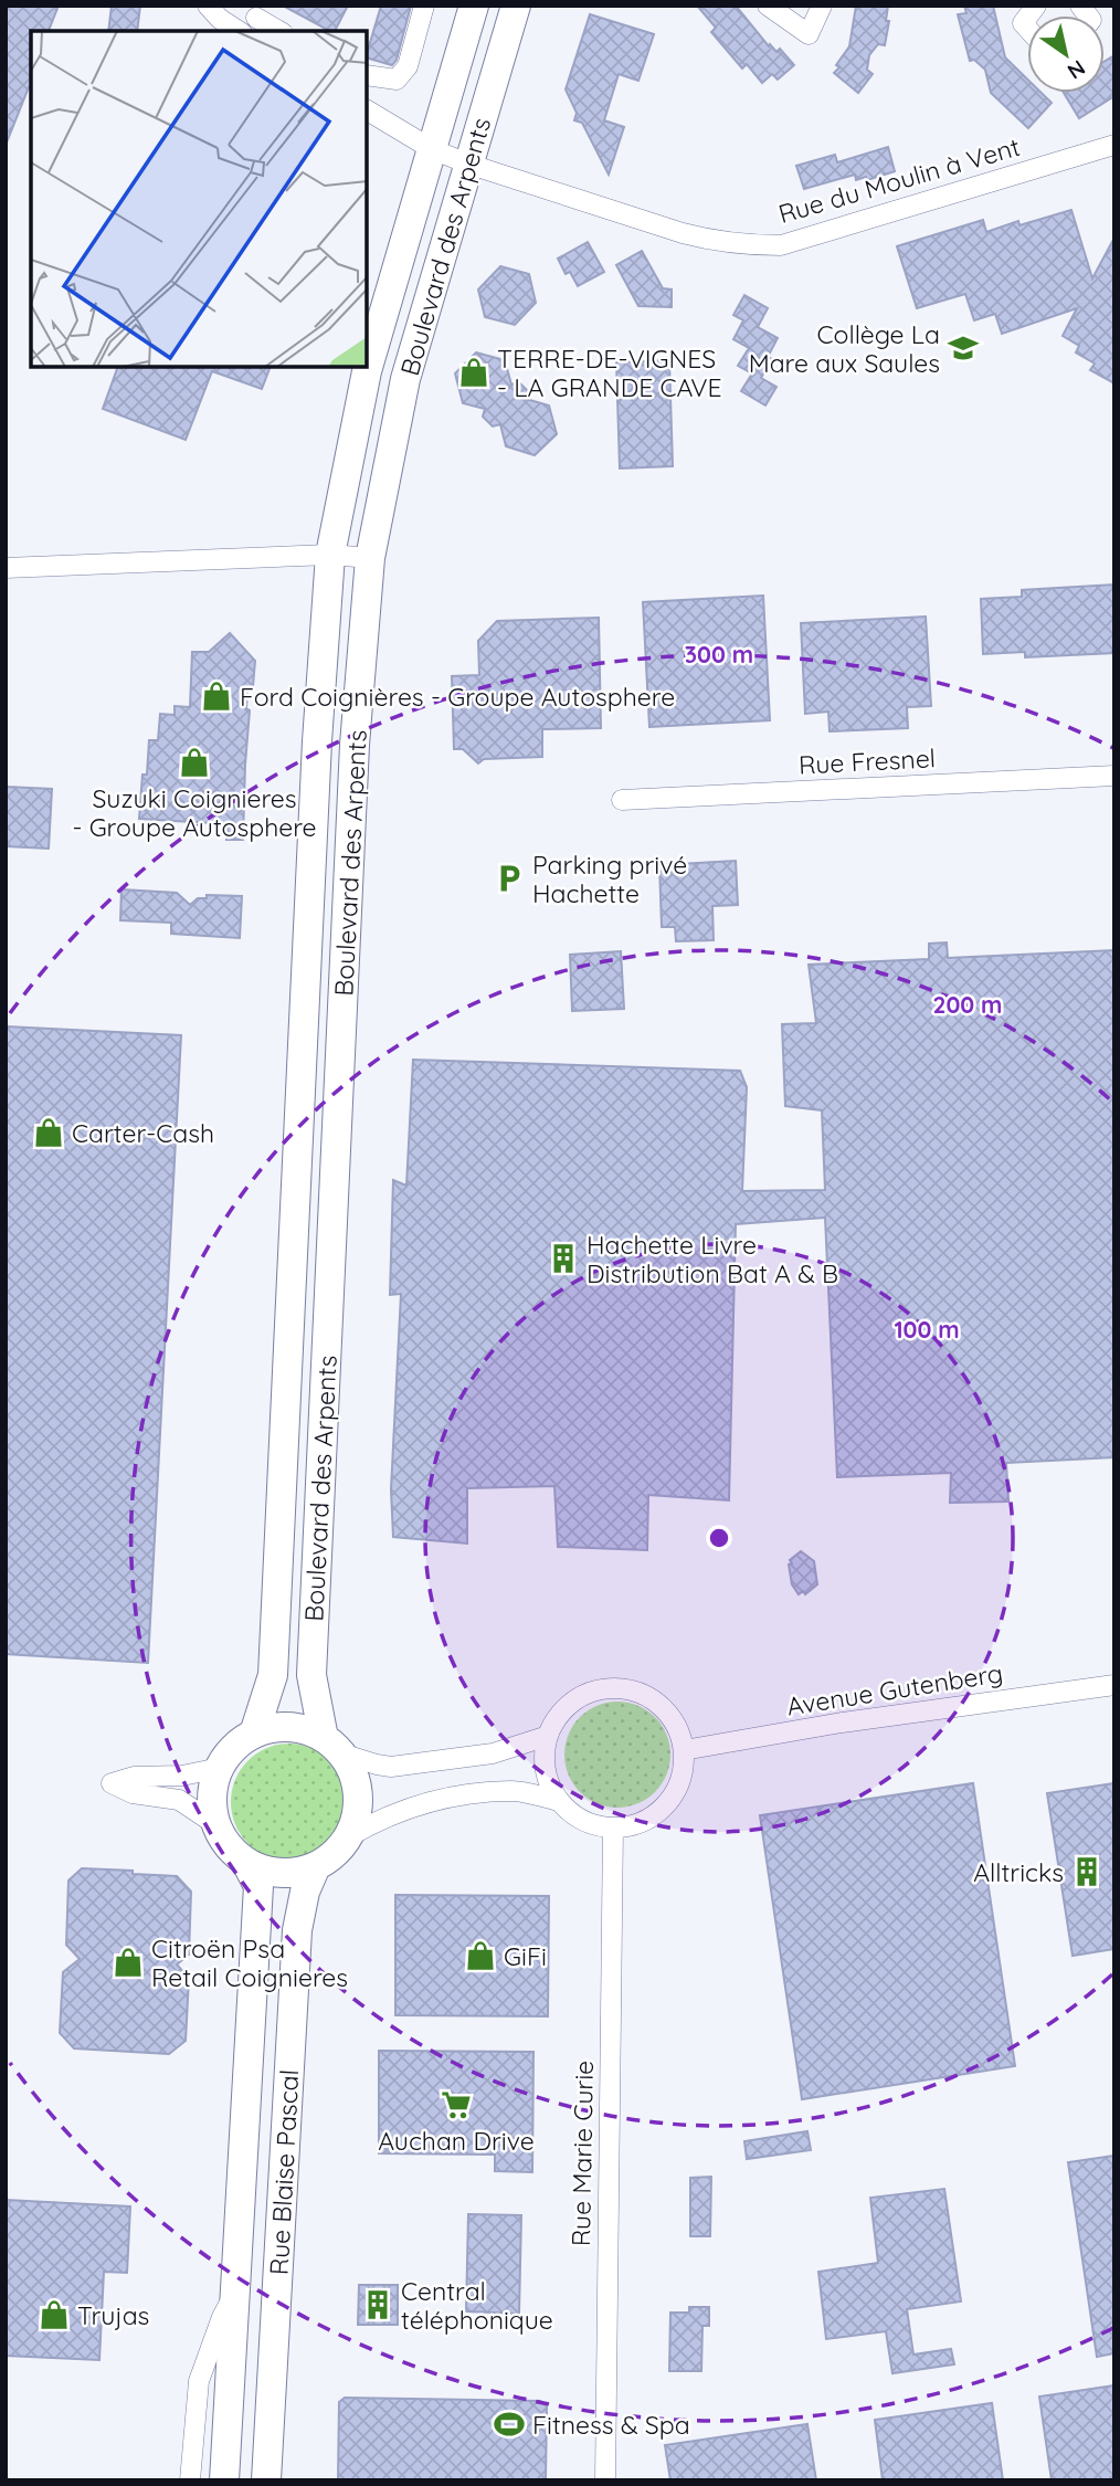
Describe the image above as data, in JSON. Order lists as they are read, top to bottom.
{
  "streets": {
    "street": [
      "Rue du Moulin à Vent",
      "Boulevard des Arpents",
      "Rue Fresnel",
      "Avenue Gutenberg",
      "Rue Marie Curie",
      "Rue Blaise Pascal"
    ]
  },
  "crossings": [
    ["Rue du Moulin à Vent", "Boulevard des Arpents"],
    ["Boulevard des Arpents", "Rue Blaise Pascal"],
    ["Avenue Gutenberg", "Rue Marie Curie"]
  ],
  "places": {
    "school or university": ["Collège La Mare aux Saules"],
    "shop": [
      "TERRE-DE-VIGNES - LA GRANDE CAVE",
      "Ford Coignières - Groupe Autosphere",
      "Suzuki Coignieres - Groupe Autosphere",
      "Carter-Cash",
      "GiFi",
      "Citroën Psa Retail Coignieres",
      "Trujas"
    ],
    "parking": ["Parking privé Hachette"],
    "building": ["Hachette Livre Distribution Bat A & B", "Alltricks", "Central téléphonique"],
    "supermarket": ["Auchan Drive"],
    "sports": ["Fitness & Spa"]
  },
  "north": "bottom right",
  "rings": ["300 m", "200 m", "100 m"]
}
